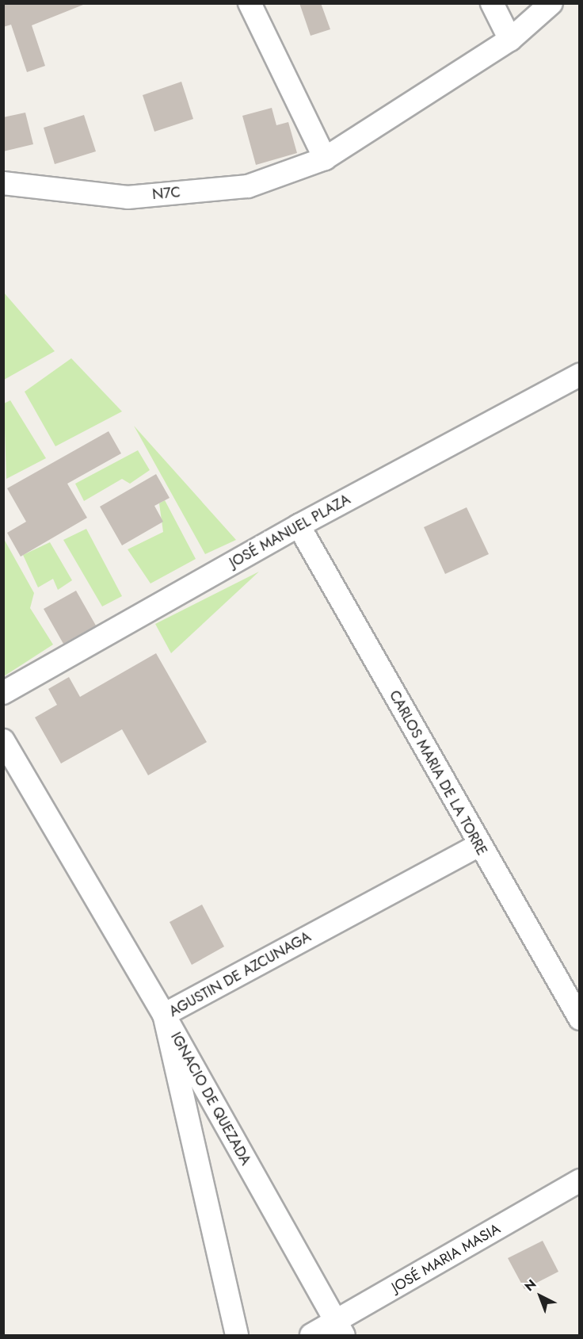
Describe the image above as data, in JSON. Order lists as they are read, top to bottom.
{
  "streets": {
    "street": [
      "N7C",
      "JOSÉ MANUEL PLAZA",
      "CARLOS MARIA DE LA TORRE",
      "AGUSTIN DE AZCUNAGA",
      "IGNACIO DE QUEZADA",
      "JOSÉ MARIA MASIA"
    ]
  },
  "crossings": [
    ["JOSÉ MANUEL PLAZA", "CARLOS MARIA DE LA TORRE"],
    ["CARLOS MARIA DE LA TORRE", "AGUSTIN DE AZCUNAGA"],
    ["AGUSTIN DE AZCUNAGA", "IGNACIO DE QUEZADA"],
    ["IGNACIO DE QUEZADA", "JOSÉ MARIA MASIA"]
  ],
  "north": "top left"
}
